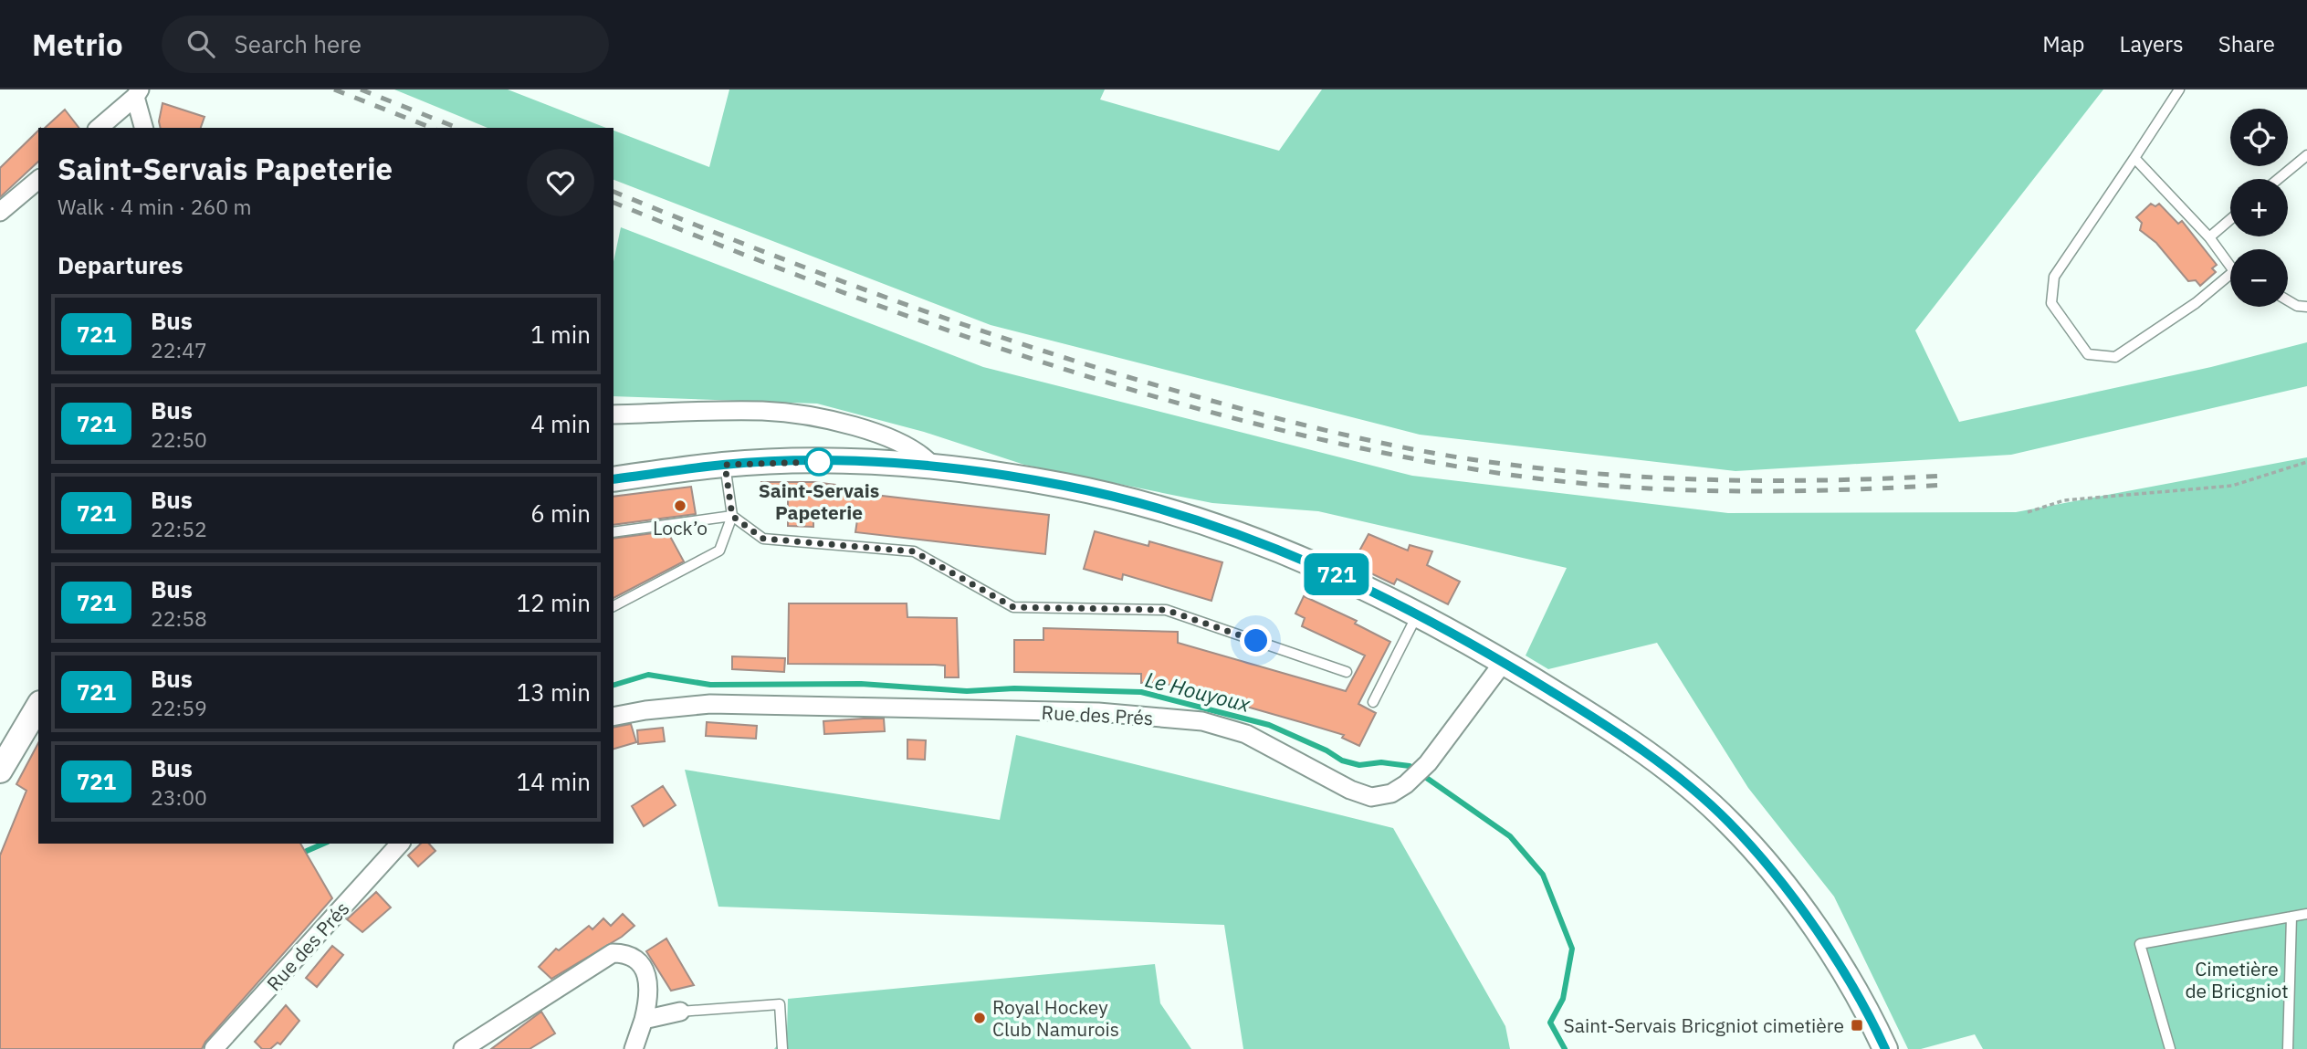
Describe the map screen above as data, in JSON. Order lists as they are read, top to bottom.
{
  "streets": {
    "street": ["Rue des Prés"]
  },
  "water": ["Le Houyoux"],
  "parks": ["Cimetière de Bricgniot"],
  "places": {
    "other": ["Saint-Servais Papeterie", "Lock’o", "Royal Hockey Club Namurois"],
    "transit": ["Saint-Servais Bricgniot cimetière"]
  },
  "lines": ["bus line 721"],
  "page": {
    "header": "Metrio",
    "search": "Search here",
    "nav": ["Map", "Layers", "Share"],
    "on_map": "721",
    "map_buttons": ["+", "−"],
    "heading": [
      ["Saint-Servais Papeterie", "Walk · 4 min · 260 m"],
      "Departures"
    ],
    "list": [
      {
        "mark": "721",
        "name": "Bus",
        "note": "22:47",
        "value": "1 min"
      },
      {
        "mark": "721",
        "name": "Bus",
        "note": "22:50",
        "value": "4 min"
      },
      {
        "mark": "721",
        "name": "Bus",
        "note": "22:52",
        "value": "6 min"
      },
      {
        "mark": "721",
        "name": "Bus",
        "note": "22:58",
        "value": "12 min"
      },
      {
        "mark": "721",
        "name": "Bus",
        "note": "22:59",
        "value": "13 min"
      },
      {
        "mark": "721",
        "name": "Bus",
        "note": "23:00",
        "value": "14 min"
      }
    ]
  }
}
